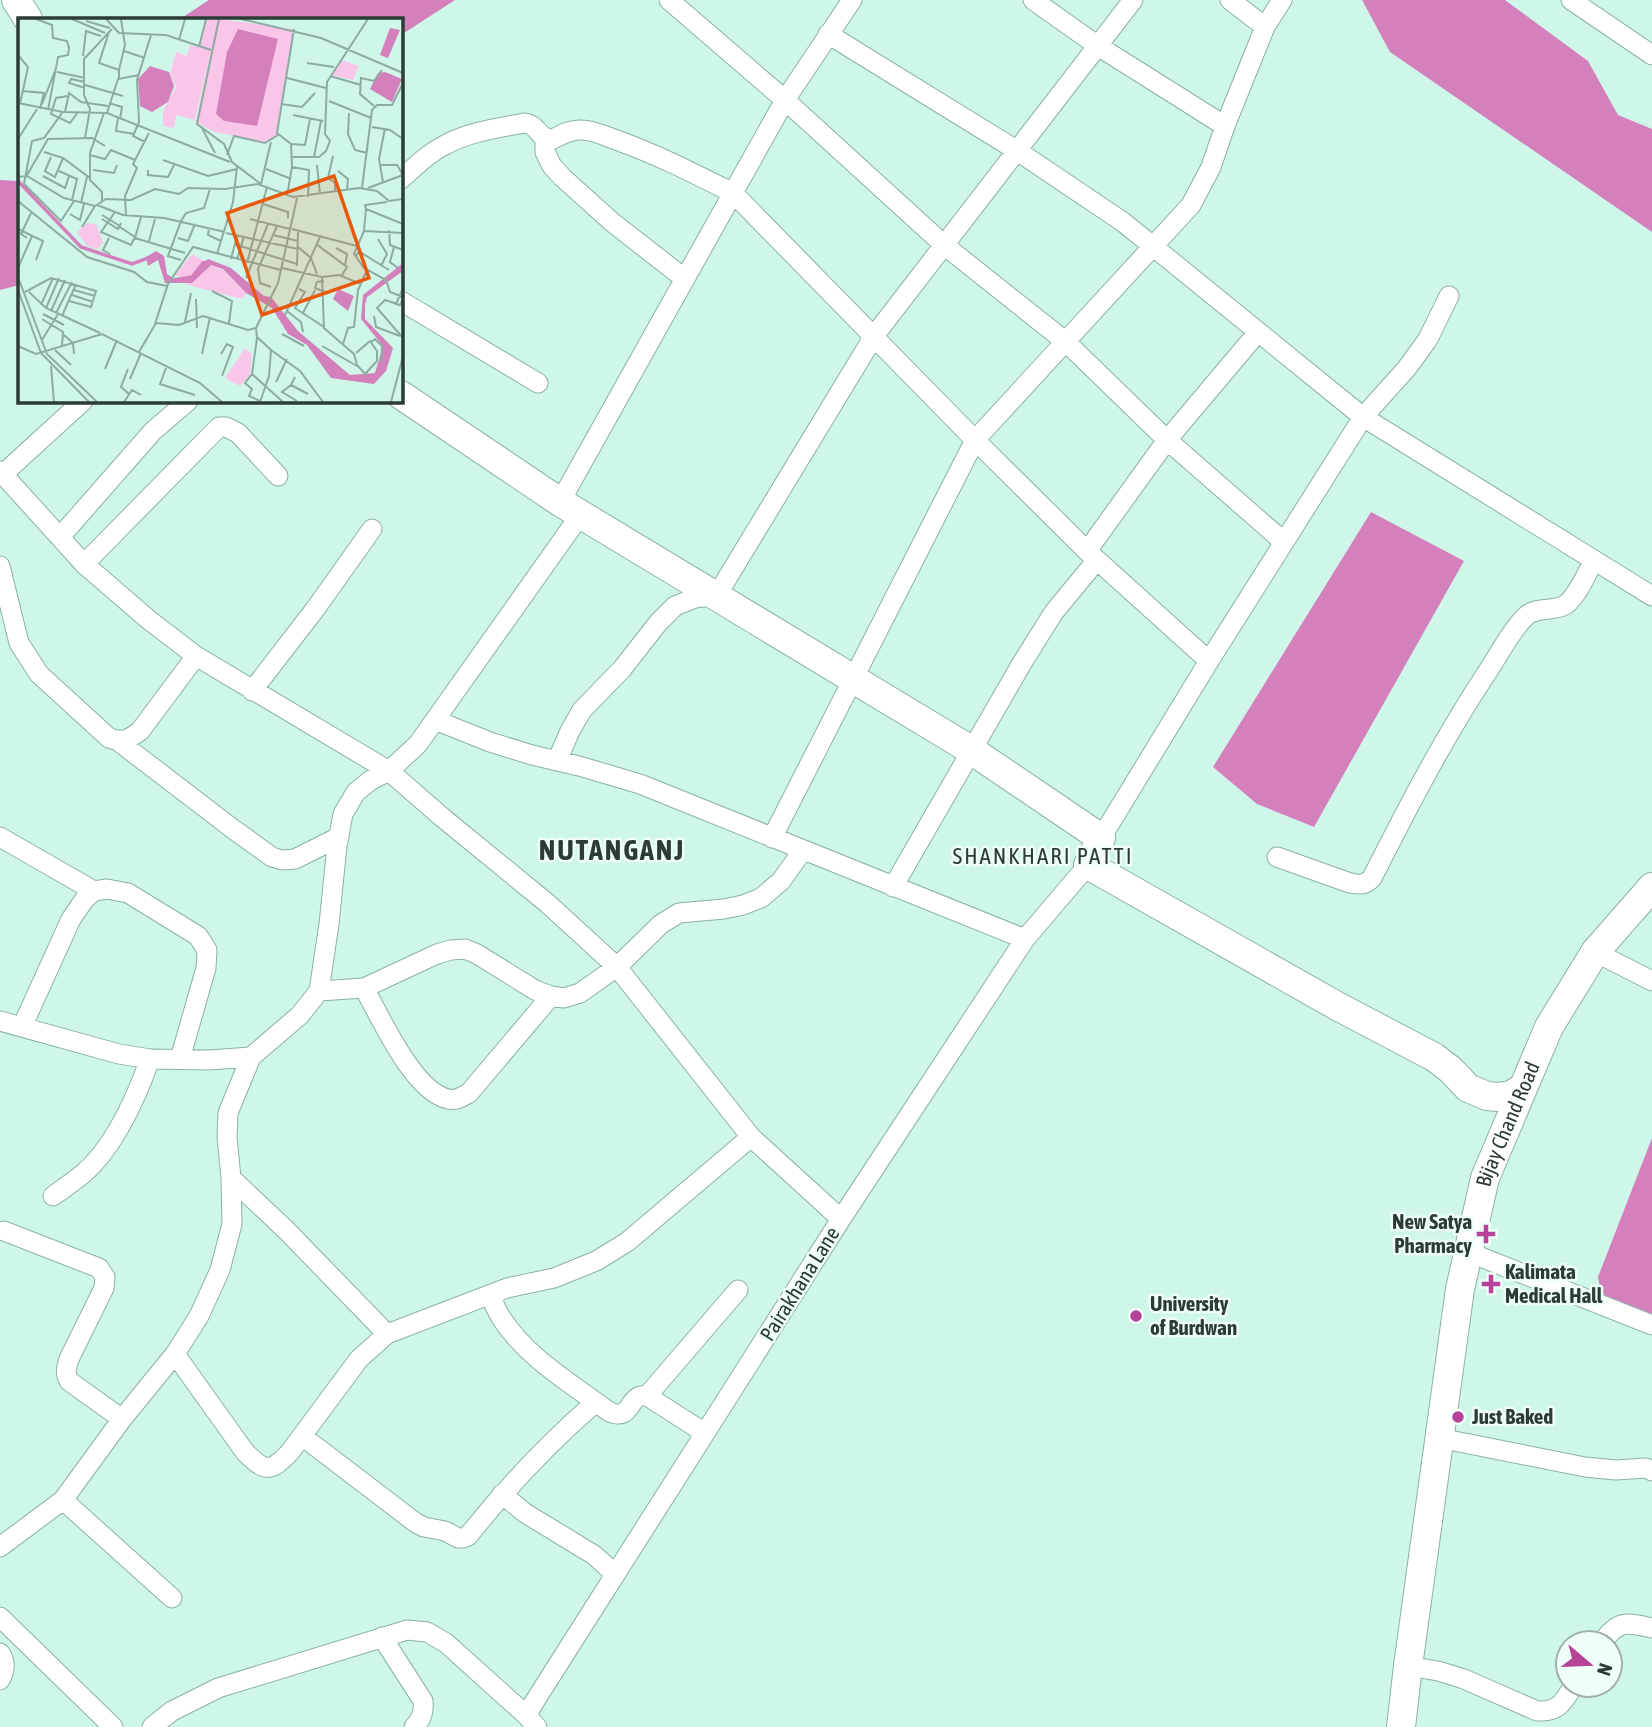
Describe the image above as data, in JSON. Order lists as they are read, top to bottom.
{
  "streets": {
    "street": ["Bijay Chand Road", "Pairakhana Lane"]
  },
  "districts": ["NUTANGANJ", "SHANKHARI PATTI"],
  "places": {
    "health": ["New Satya Pharmacy", "Kalimata Medical Hall"],
    "other": ["University of Burdwan", "Just Baked"]
  },
  "north": "right"
}
